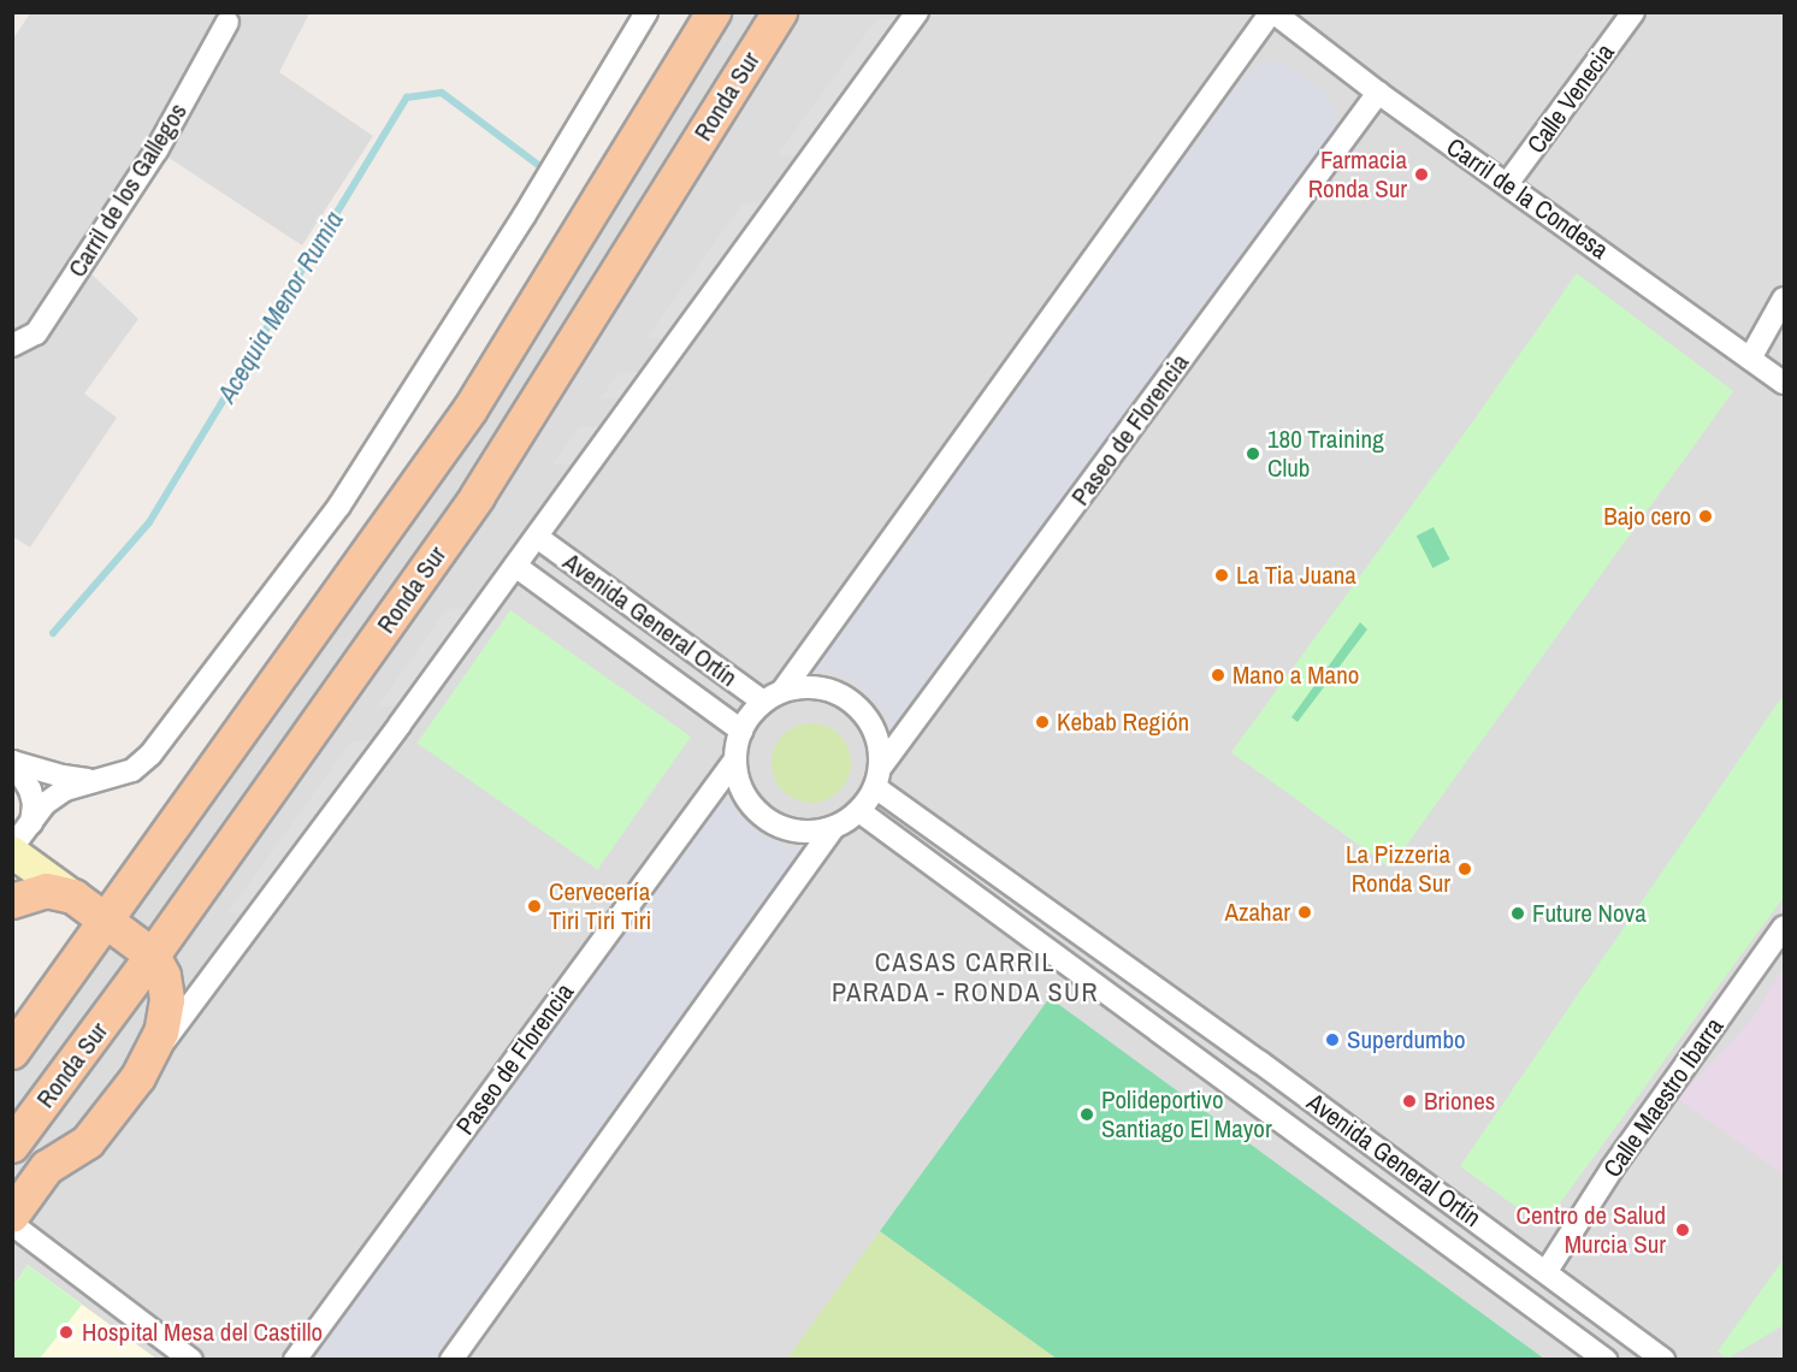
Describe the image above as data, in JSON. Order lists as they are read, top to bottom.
{
  "streets": {
    "main road": ["Ronda Sur"],
    "street": [
      "Calle Venecia",
      "Carril de los Gallegos",
      "Carril de la Condesa",
      "Paseo de Florencia",
      "Avenida General Ortín",
      "Calle Maestro Ibarra"
    ]
  },
  "crossings": [
    ["Calle Venecia", "Carril de la Condesa"],
    ["Carril de la Condesa", "Paseo de Florencia"],
    ["Paseo de Florencia", "Avenida General Ortín"],
    ["Avenida General Ortín", "Calle Maestro Ibarra"]
  ],
  "districts": ["CASAS CARRIL PARADA - RONDA SUR"],
  "water": ["Acequia Menor Rumia"],
  "places": [
    "Farmacia Ronda Sur",
    "180 Training Club",
    "Bajo cero",
    "La Tia Juana",
    "Mano a Mano",
    "Kebab Región",
    "La Pizzeria Ronda Sur",
    "Cervecería Tiri Tiri Tiri",
    "Azahar",
    "Future Nova",
    "Superdumbo",
    "Briones",
    "Polideportivo Santiago El Mayor",
    "Centro de Salud Murcia Sur",
    "Hospital Mesa del Castillo"
  ]
}
